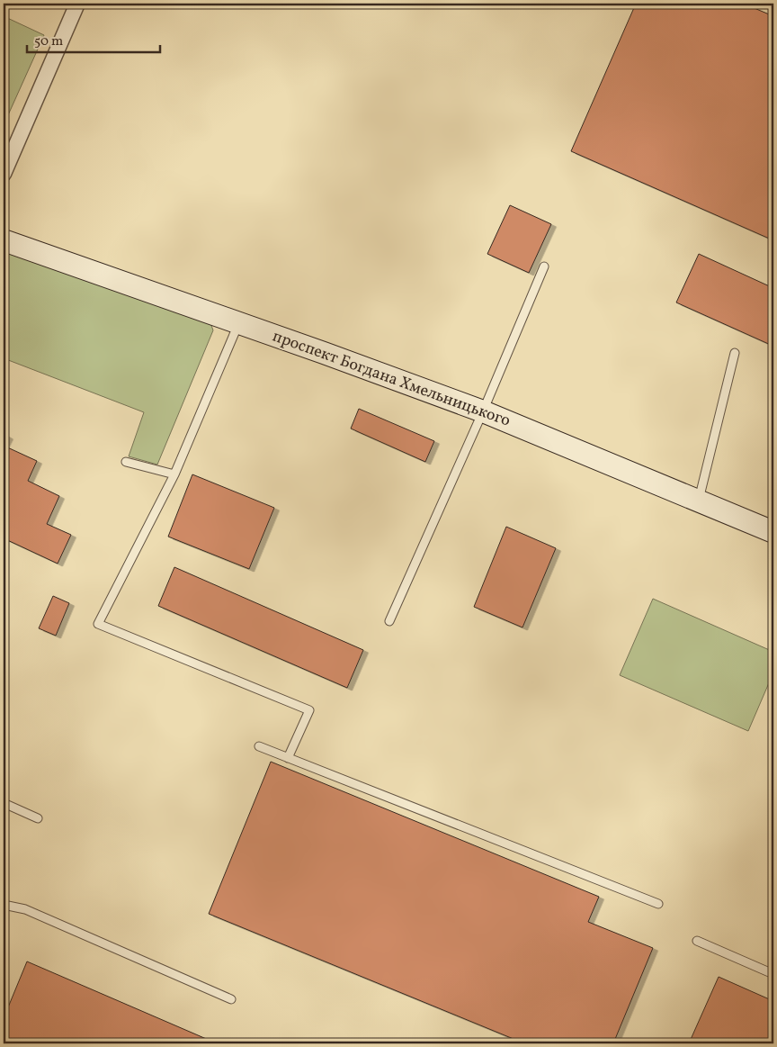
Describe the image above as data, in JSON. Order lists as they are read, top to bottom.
{
  "streets": {
    "main road": ["проспект Богдана Хмельницького"]
  },
  "scale_bar": "50 m"
}
